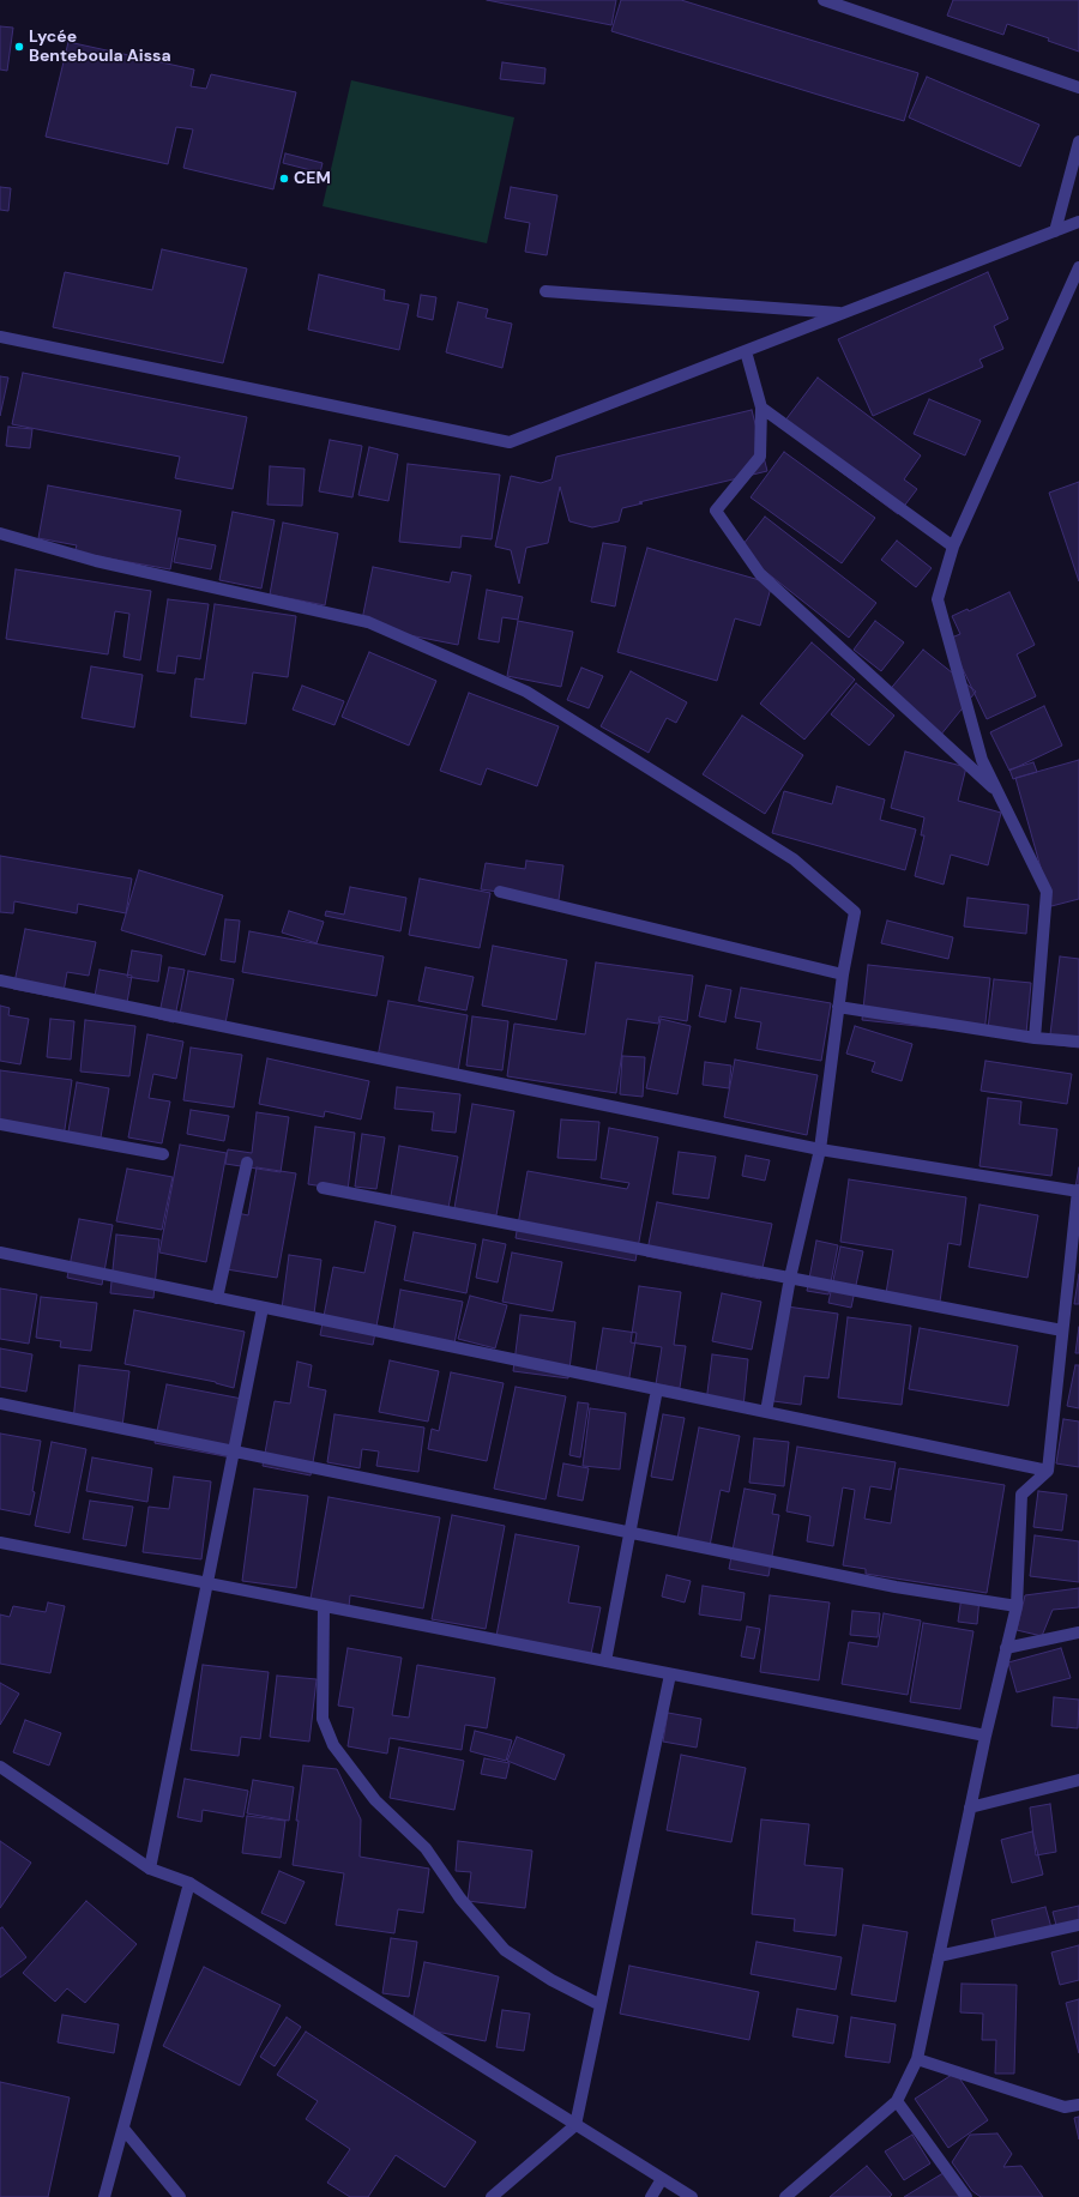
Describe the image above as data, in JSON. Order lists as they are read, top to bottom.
{
  "places": ["Lycée Benteboula Aissa", "CEM"]
}
